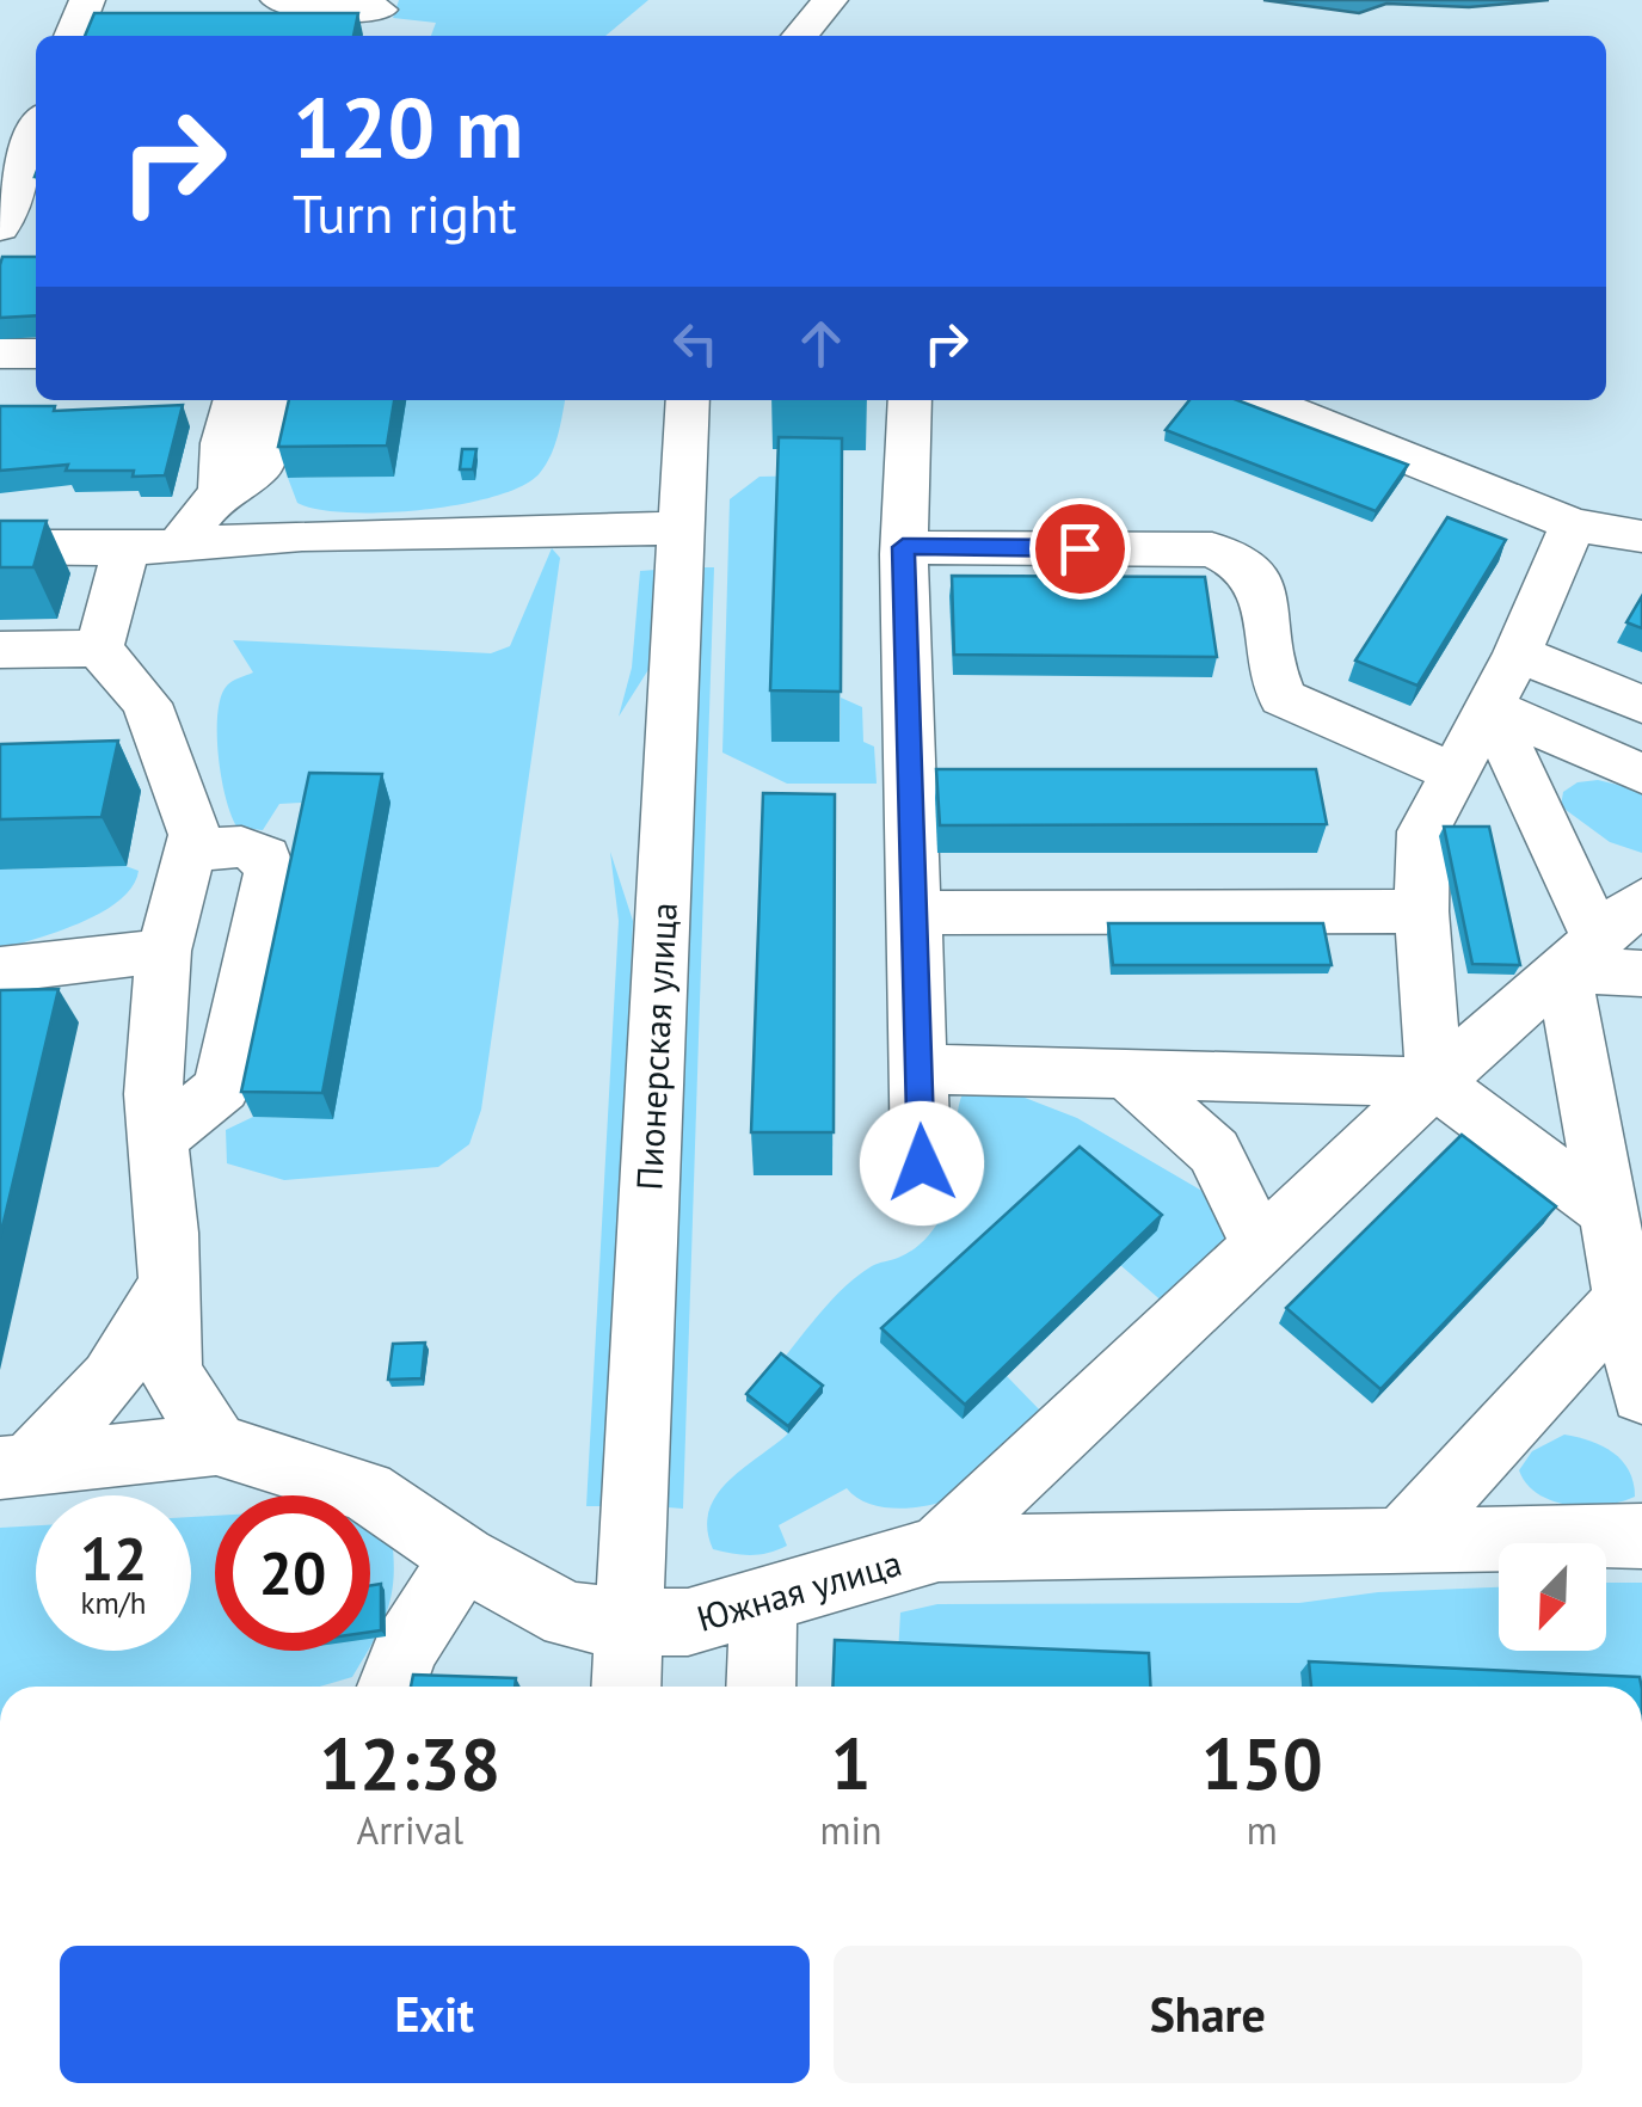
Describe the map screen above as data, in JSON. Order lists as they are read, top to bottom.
{
  "streets": {
    "street": ["Пионерская улица", "Южная улица"]
  },
  "crossings": [
    ["Пионерская улица", "Южная улица"]
  ],
  "north": "bottom left",
  "page": {
    "turn": ["120 m", "Turn right"],
    "speed": "12 km/h",
    "limit": "20",
    "eta": [
      "12:38",
      "Arrival",
      "1",
      "min",
      "150",
      "m"
    ],
    "buttons": ["Exit", "Share"]
  }
}
